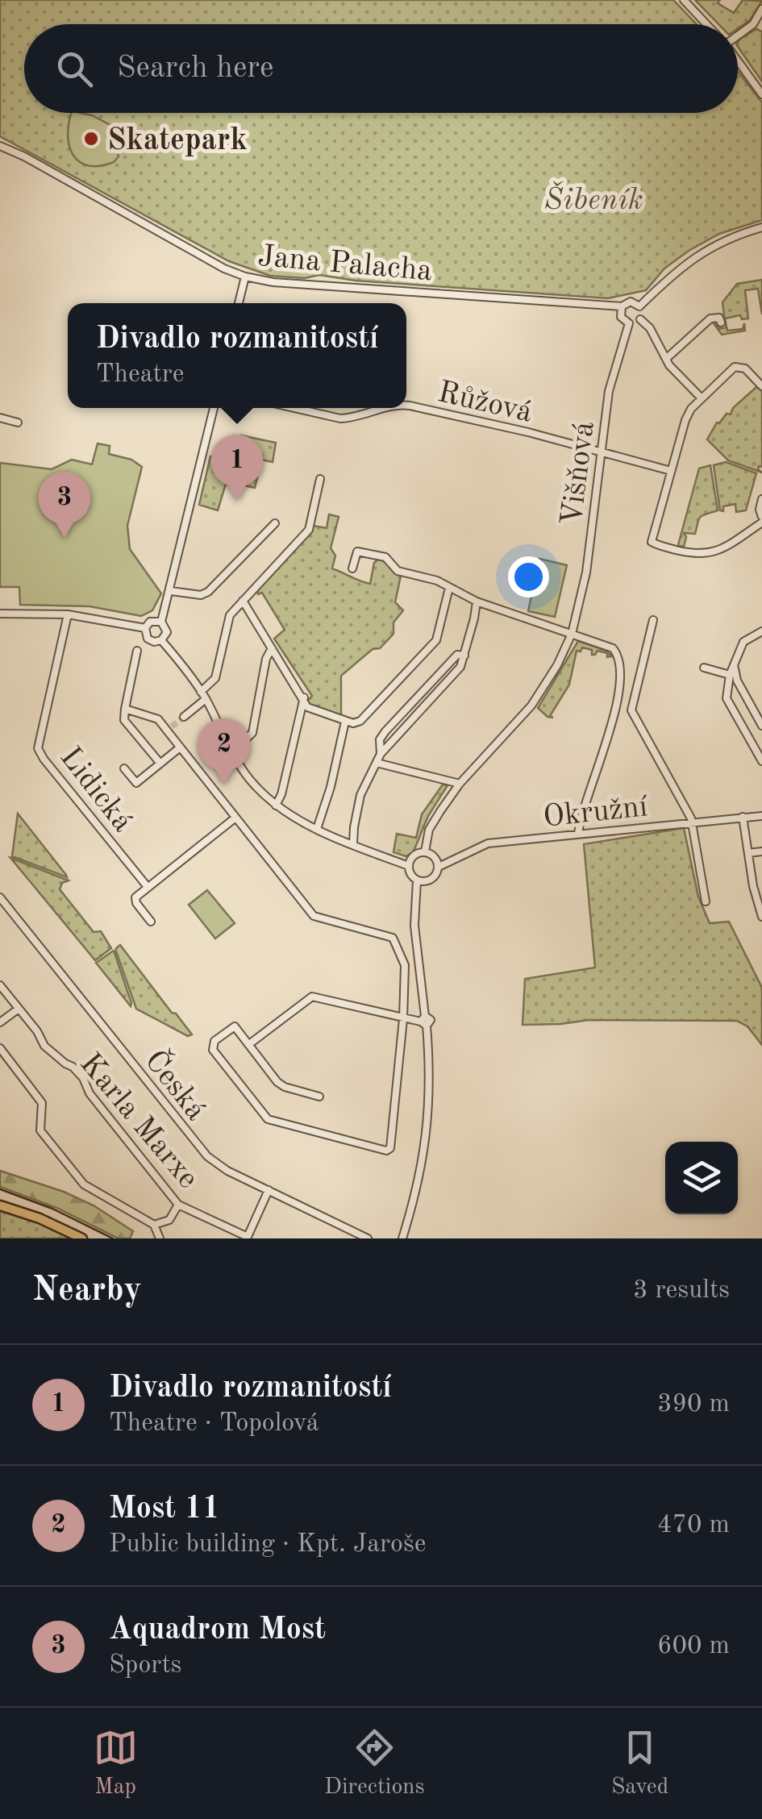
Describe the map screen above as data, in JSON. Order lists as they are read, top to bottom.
{
  "streets": {
    "street": [
      "Jana Palacha",
      "Růžová",
      "Višňová",
      "Lidická",
      "Okružní",
      "Česká",
      "Karla Marxe"
    ]
  },
  "crossings": [
    ["Jana Palacha", "Višňová"],
    ["Růžová", "Višňová"],
    ["Višňová", "Okružní"]
  ],
  "parks": ["Šibeník"],
  "places": ["Skatepark"],
  "page": {
    "search": "Search here",
    "popup": ["Divadlo rozmanitostí", "Theatre"],
    "pins": ["1", "3", "2"],
    "heading": ["Nearby", "3 results"],
    "list": [
      {
        "mark": "1",
        "name": "Divadlo rozmanitostí",
        "note": "Theatre · Topolová",
        "value": "390 m"
      },
      {
        "mark": "2",
        "name": "Most 11",
        "note": "Public building · Kpt. Jaroše",
        "value": "470 m"
      },
      {
        "mark": "3",
        "name": "Aquadrom Most",
        "note": "Sports",
        "value": "600 m"
      }
    ],
    "nav": ["Map", "Directions", "Saved"]
  }
}
